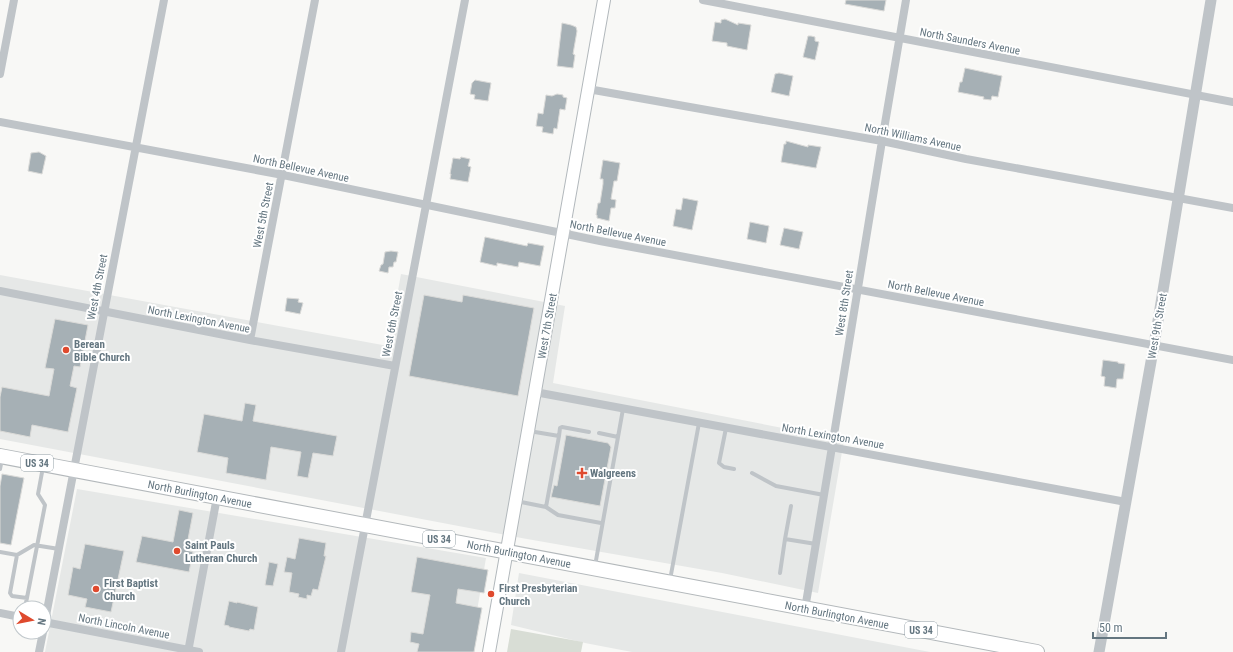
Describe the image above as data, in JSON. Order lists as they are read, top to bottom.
{
  "streets": {
    "highway": ["US 34", "North Burlington Avenue"],
    "main road": ["West 7th Street"],
    "street": [
      "North Saunders Avenue",
      "North Williams Avenue",
      "North Bellevue Avenue",
      "West 5th Street",
      "West 4th Street",
      "West 8th Street",
      "North Lexington Avenue",
      "West 6th Street",
      "West 9th Street",
      "North Lincoln Avenue"
    ]
  },
  "crossings": [
    ["North Saunders Avenue", "West 8th Street"],
    ["North Saunders Avenue", "West 9th Street"],
    ["North Williams Avenue", "West 8th Street"],
    ["North Williams Avenue", "West 7th Street"],
    ["North Williams Avenue", "West 9th Street"],
    ["North Bellevue Avenue", "West 5th Street"],
    ["North Bellevue Avenue", "West 4th Street"],
    ["North Bellevue Avenue", "West 8th Street"],
    ["North Bellevue Avenue", "West 6th Street"],
    ["North Bellevue Avenue", "West 7th Street"],
    ["North Bellevue Avenue", "West 9th Street"],
    ["West 5th Street", "North Lexington Avenue"],
    ["West 4th Street", "North Lexington Avenue"],
    ["West 4th Street", "North Burlington Avenue"],
    ["West 8th Street", "North Lexington Avenue"],
    ["West 8th Street", "North Burlington Avenue"],
    ["North Lexington Avenue", "West 6th Street"],
    ["North Lexington Avenue", "West 7th Street"],
    ["North Lexington Avenue", "West 9th Street"],
    ["West 6th Street", "North Burlington Avenue"],
    ["West 7th Street", "North Burlington Avenue"]
  ],
  "places": {
    "other": [
      "Berean Bible Church",
      "Saint Pauls Lutheran Church",
      "First Baptist Church",
      "First Presbyterian Church"
    ],
    "health": ["Walgreens"]
  },
  "scale_bar": "50 m",
  "north": "right"
}
